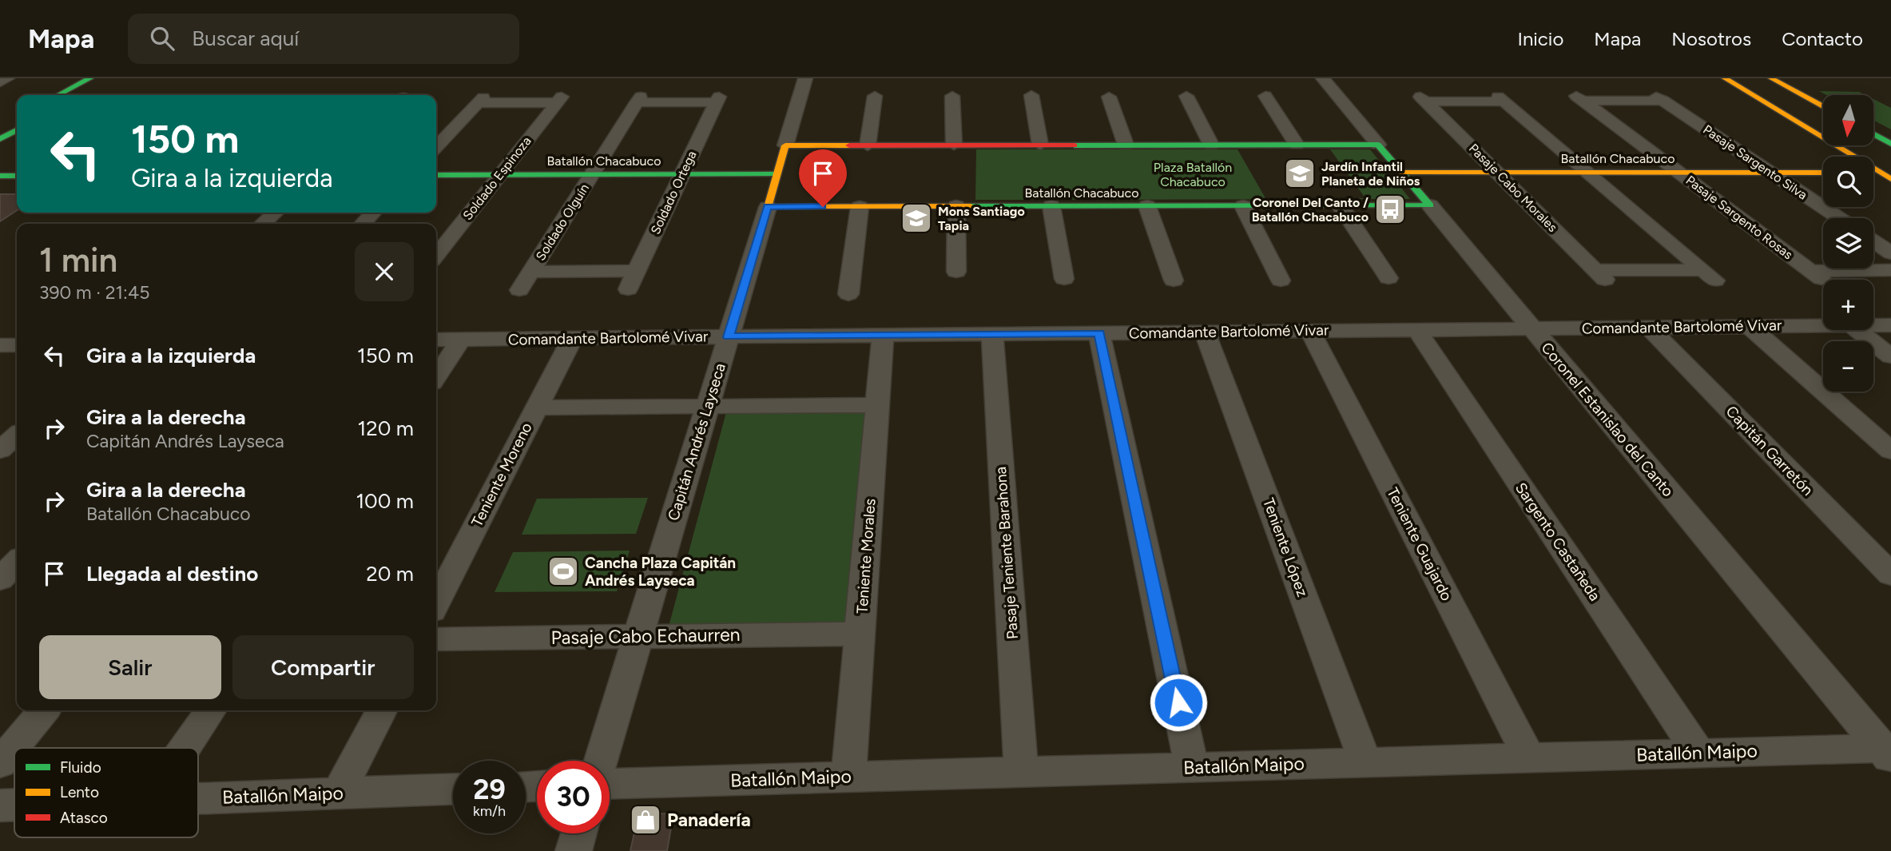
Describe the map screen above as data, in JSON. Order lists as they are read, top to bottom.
{
  "streets": {
    "street": [
      "Batallón Chacabuco",
      "Pasaje Sargento Silva",
      "Soldado Espinoza",
      "Pasaje Cabo Morales",
      "Soldado Ortega",
      "Pasaje Sargento Rosas",
      "Soldado Olguín",
      "Comandante Bartolomé Vivar",
      "Coronel Estanislao del Canto",
      "Capitán Andrés Layseca",
      "Capitán Garretón",
      "Teniente Moreno",
      "Sargento Castañeda",
      "Teniente Guajardo",
      "Teniente López",
      "Pasaje Teniente Barahona",
      "Teniente Morales",
      "Pasaje Cabo Echaurren",
      "Batallón Maipo"
    ]
  },
  "crossings": [
    ["Batallón Chacabuco", "Pasaje Sargento Silva"],
    ["Batallón Chacabuco", "Soldado Espinoza"],
    ["Batallón Chacabuco", "Pasaje Cabo Morales"],
    ["Batallón Chacabuco", "Soldado Ortega"],
    ["Batallón Chacabuco", "Pasaje Sargento Rosas"],
    ["Batallón Chacabuco", "Soldado Olguín"],
    ["Batallón Chacabuco", "Coronel Estanislao del Canto"],
    ["Batallón Chacabuco", "Capitán Andrés Layseca"],
    ["Pasaje Sargento Silva", "Pasaje Sargento Rosas"],
    ["Soldado Ortega", "Soldado Olguín"],
    ["Comandante Bartolomé Vivar", "Coronel Estanislao del Canto"],
    ["Comandante Bartolomé Vivar", "Capitán Andrés Layseca"],
    ["Comandante Bartolomé Vivar", "Capitán Garretón"],
    ["Comandante Bartolomé Vivar", "Teniente Moreno"],
    ["Comandante Bartolomé Vivar", "Sargento Castañeda"],
    ["Comandante Bartolomé Vivar", "Teniente Guajardo"],
    ["Comandante Bartolomé Vivar", "Teniente López"],
    ["Comandante Bartolomé Vivar", "Pasaje Teniente Barahona"],
    ["Comandante Bartolomé Vivar", "Teniente Morales"],
    ["Coronel Estanislao del Canto", "Batallón Maipo"],
    ["Capitán Andrés Layseca", "Pasaje Cabo Echaurren"],
    ["Sargento Castañeda", "Batallón Maipo"],
    ["Teniente Guajardo", "Batallón Maipo"],
    ["Teniente López", "Batallón Maipo"],
    ["Pasaje Teniente Barahona", "Batallón Maipo"],
    ["Teniente Morales", "Pasaje Cabo Echaurren"],
    ["Teniente Morales", "Batallón Maipo"]
  ],
  "parks": ["Plaza Batallón Chacabuco"],
  "places": {
    "school or university": ["Jardín Infantil Planeta de Niños", "Mons Santiago Tapia"],
    "bus stop": ["Coronel Del Canto / Batallón Chacabuco"],
    "sports": ["Cancha Plaza Capitán Andrés Layseca"],
    "shop": ["Panadería"]
  },
  "legend": ["Fluido", "Lento", "Atasco"],
  "north": "bottom",
  "page": {
    "header": "Mapa",
    "search": "Buscar aquí",
    "nav": [
      "Inicio",
      "Mapa",
      "Nosotros",
      "Contacto"
    ],
    "map_buttons": ["+", "−"],
    "turn": ["150 m", "Gira a la izquierda"],
    "heading": ["1 min", "390 m · 21:45"],
    "list": [
      {
        "name": "Gira a la izquierda",
        "value": "150 m"
      },
      {
        "name": "Gira a la derecha",
        "note": "Capitán Andrés Layseca",
        "value": "120 m"
      },
      {
        "name": "Gira a la derecha",
        "note": "Batallón Chacabuco",
        "value": "100 m"
      },
      {
        "name": "Llegada al destino",
        "value": "20 m"
      }
    ],
    "buttons": ["Salir", "Compartir"],
    "speed": "29 km/h",
    "limit": "30"
  }
}
